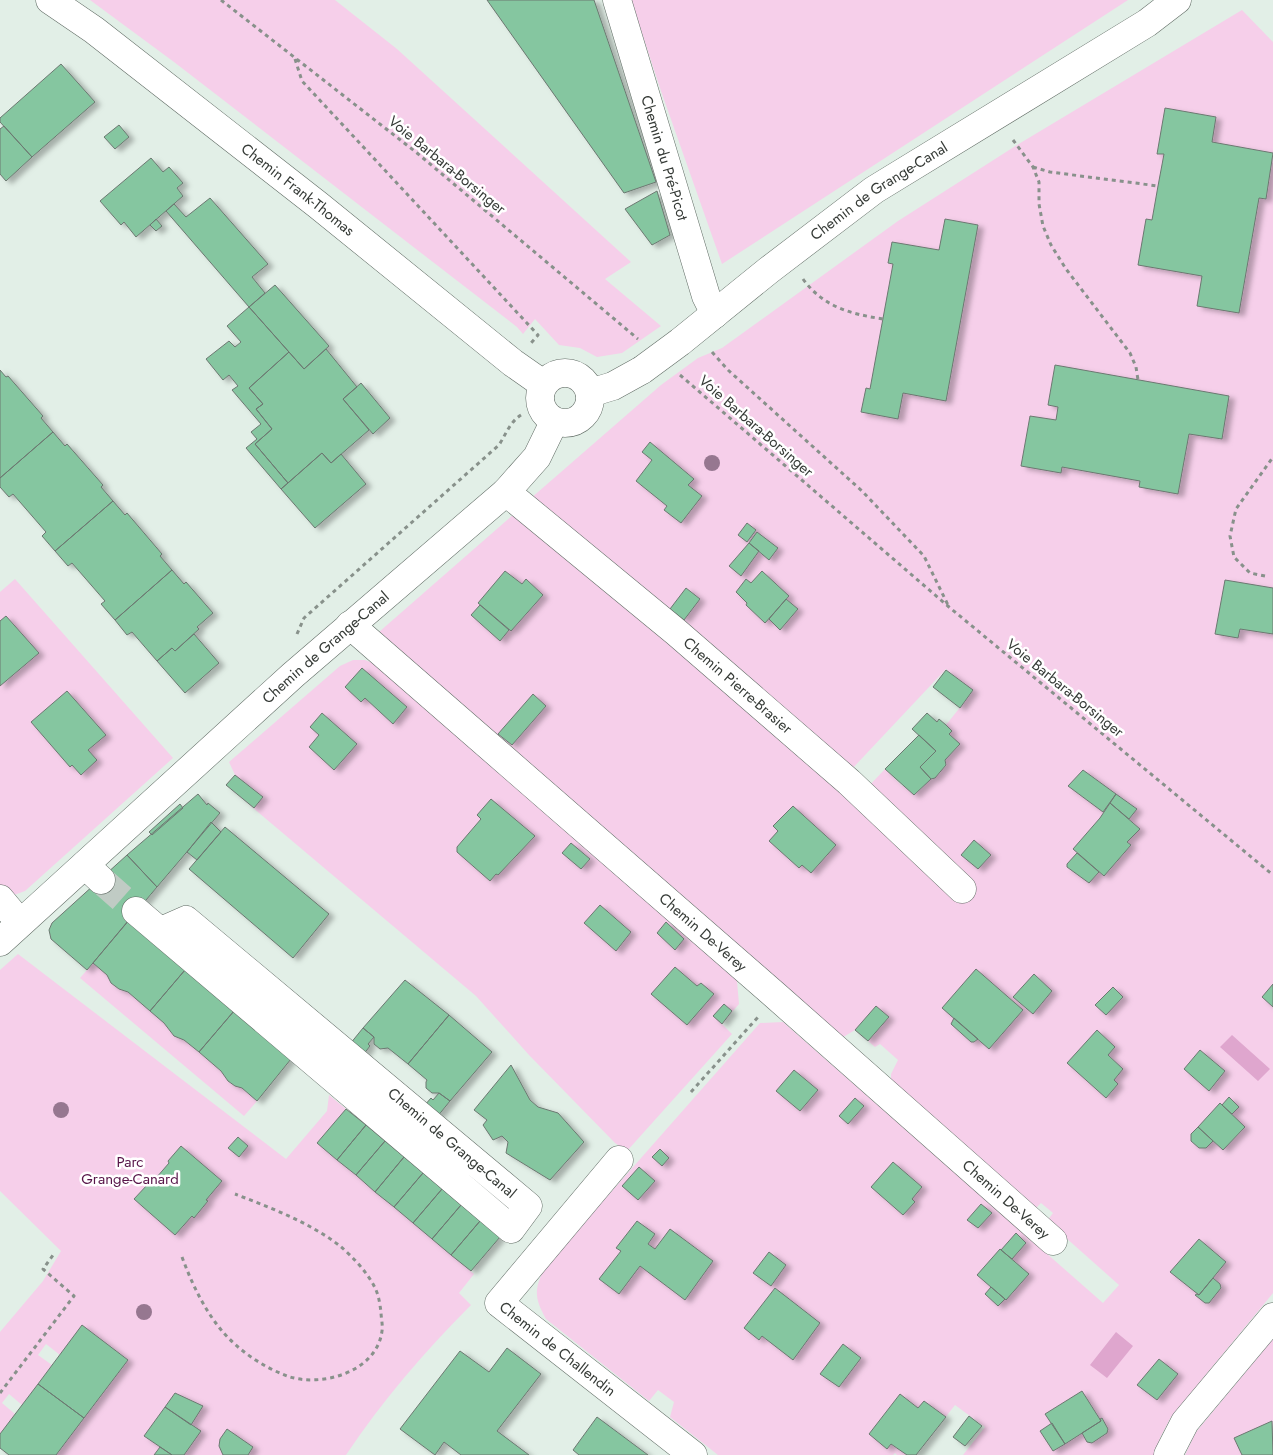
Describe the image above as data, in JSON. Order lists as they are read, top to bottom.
{
  "streets": {
    "street": [
      "Chemin du Pré-Picot",
      "Chemin Frank-Thomas",
      "Chemin de Grange-Canal",
      "Chemin Pierre-Brasier",
      "Chemin De-Verey",
      "Chemin de Challendin"
    ],
    "path": ["Voie Barbara-Borsinger"]
  },
  "crossings": [
    ["Chemin du Pré-Picot", "Chemin de Grange-Canal"],
    ["Voie Barbara-Borsinger", "Chemin de Grange-Canal"],
    ["Chemin Frank-Thomas", "Chemin de Grange-Canal"],
    ["Chemin de Grange-Canal", "Chemin Pierre-Brasier"],
    ["Chemin de Grange-Canal", "Chemin De-Verey"]
  ],
  "parks": ["Parc Grange-Canard"]
}
